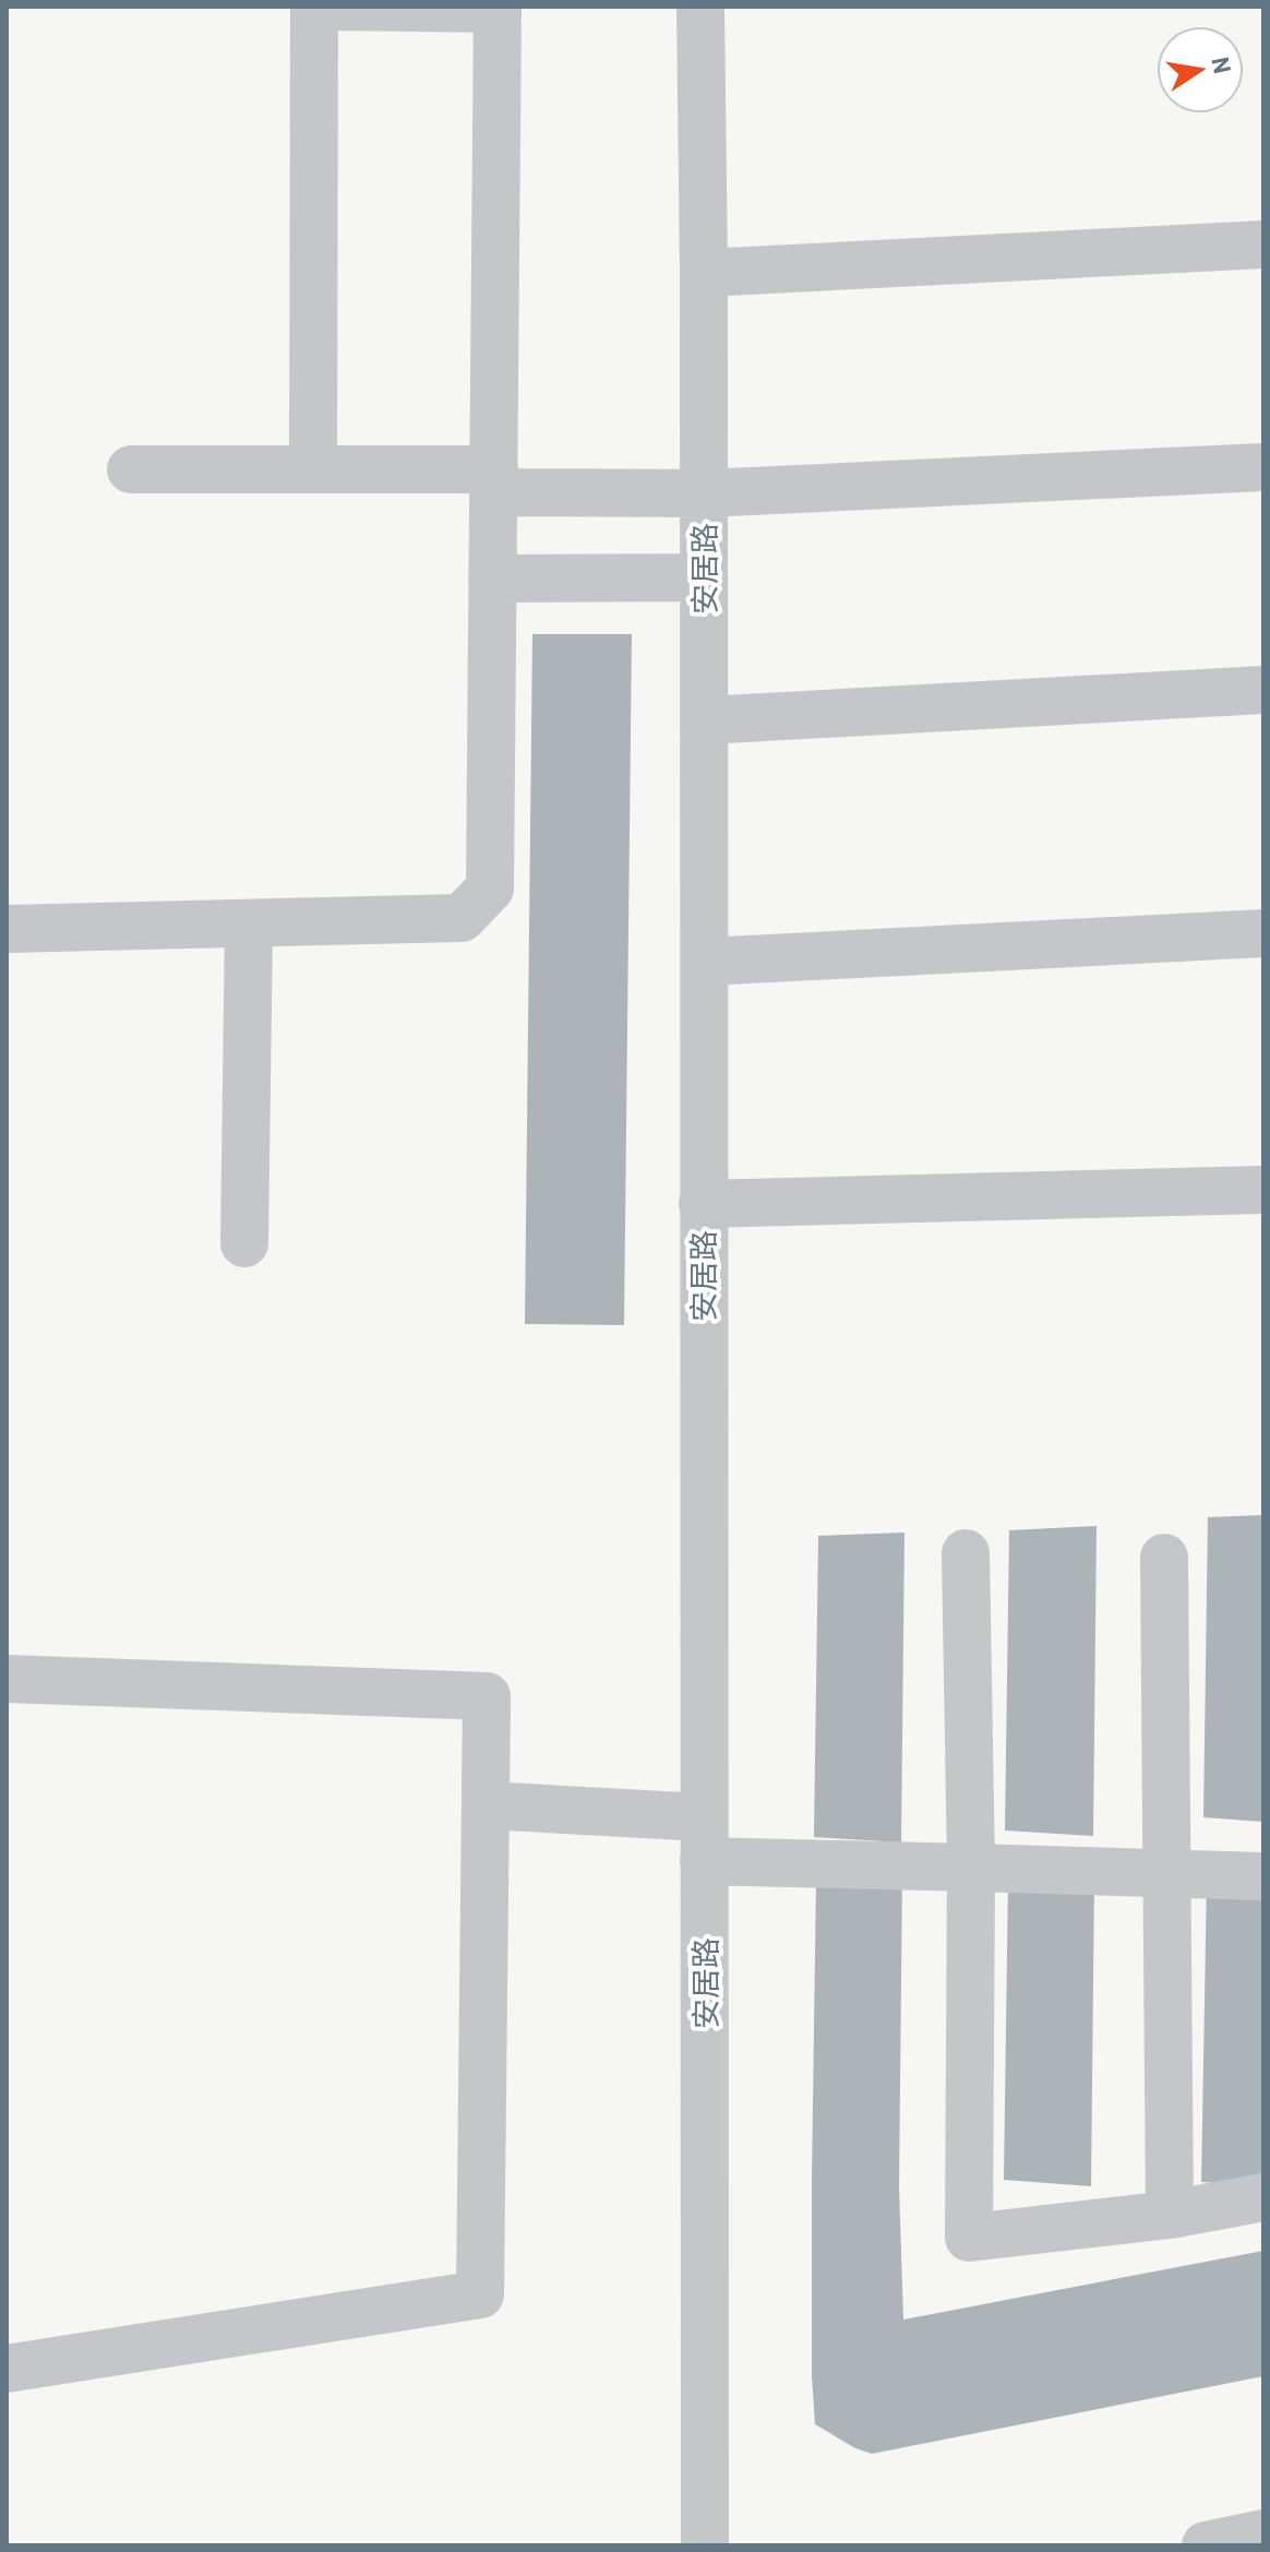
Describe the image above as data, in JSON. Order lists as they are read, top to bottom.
{
  "streets": {
    "street": ["安居路"]
  },
  "north": "right"
}
